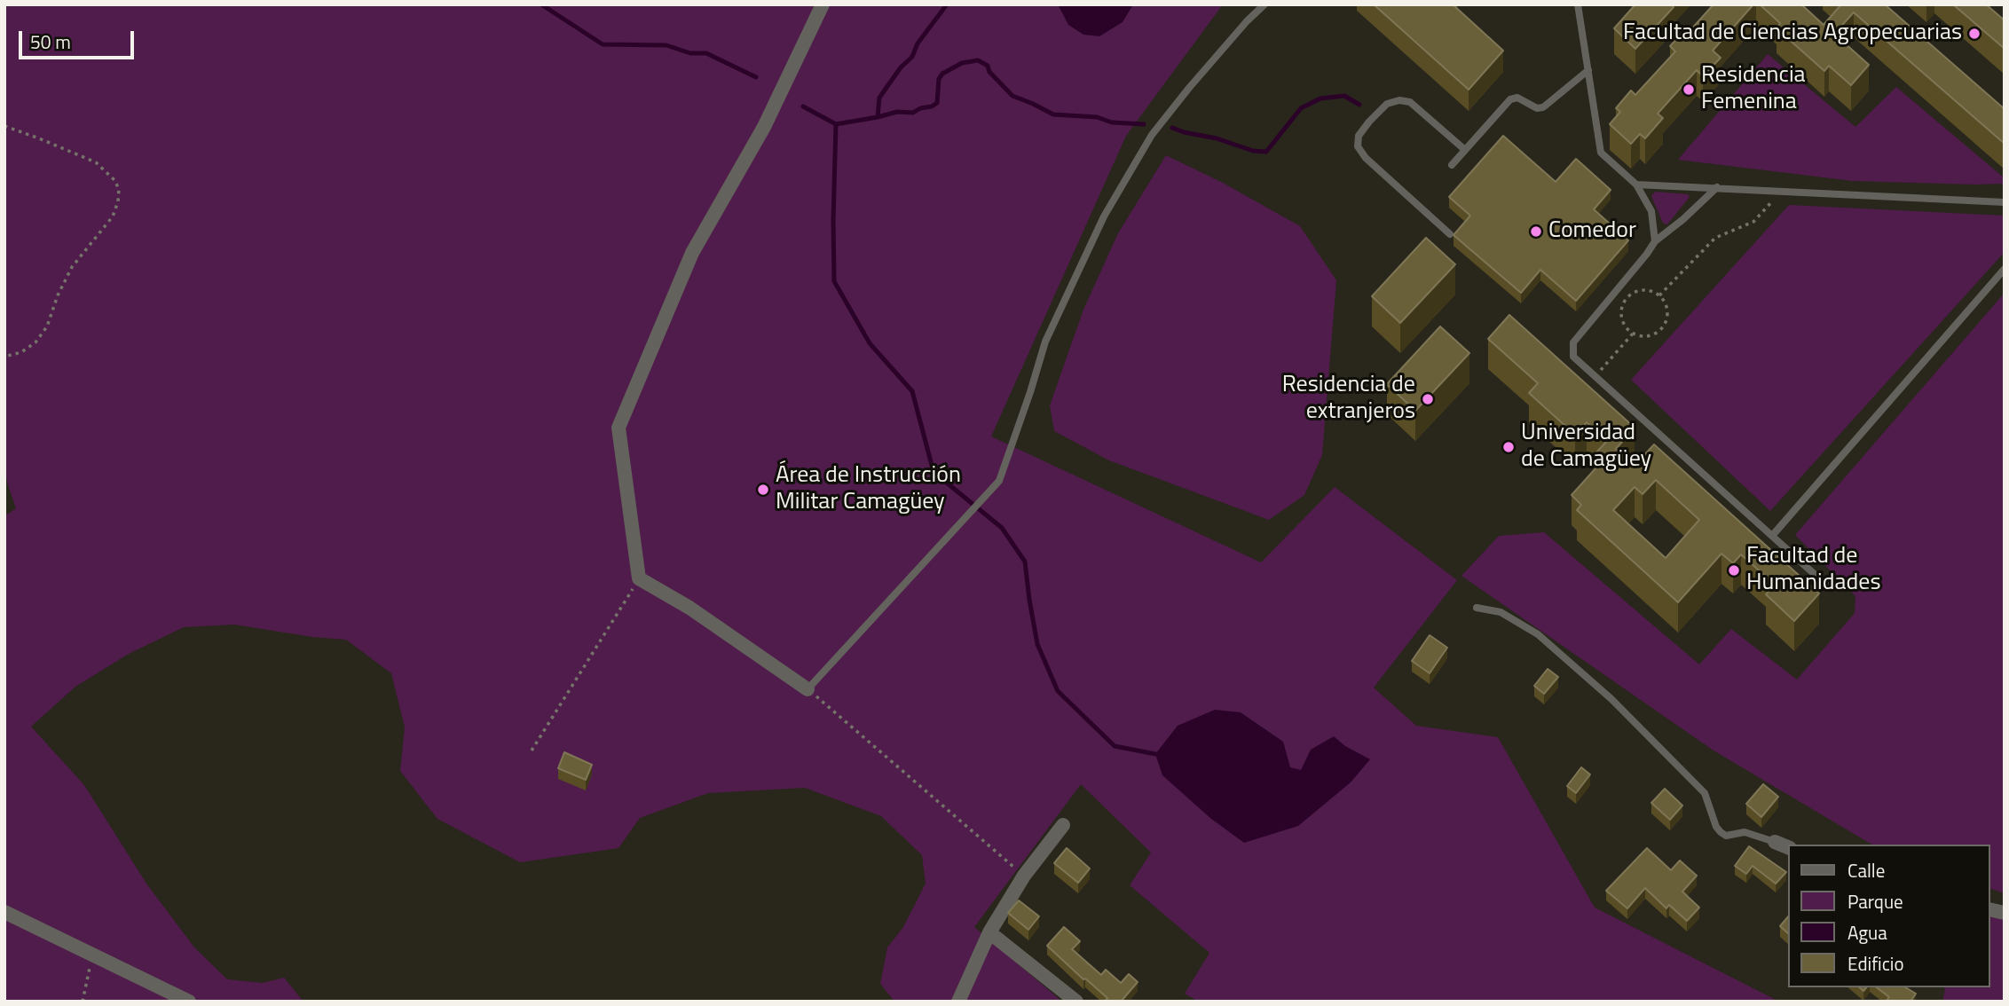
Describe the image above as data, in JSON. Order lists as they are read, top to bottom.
{
  "places": [
    "Facultad de Ciencias Agropecuarias",
    "Residencia Femenina",
    "Comedor",
    "Residencia de extranjeros",
    "Universidad de Camagüey",
    "Área de Instrucción Militar Camagüey",
    "Facultad de Humanidades"
  ],
  "legend": [
    "Calle",
    "Parque",
    "Agua",
    "Edificio"
  ],
  "scale_bar": "50 m"
}
